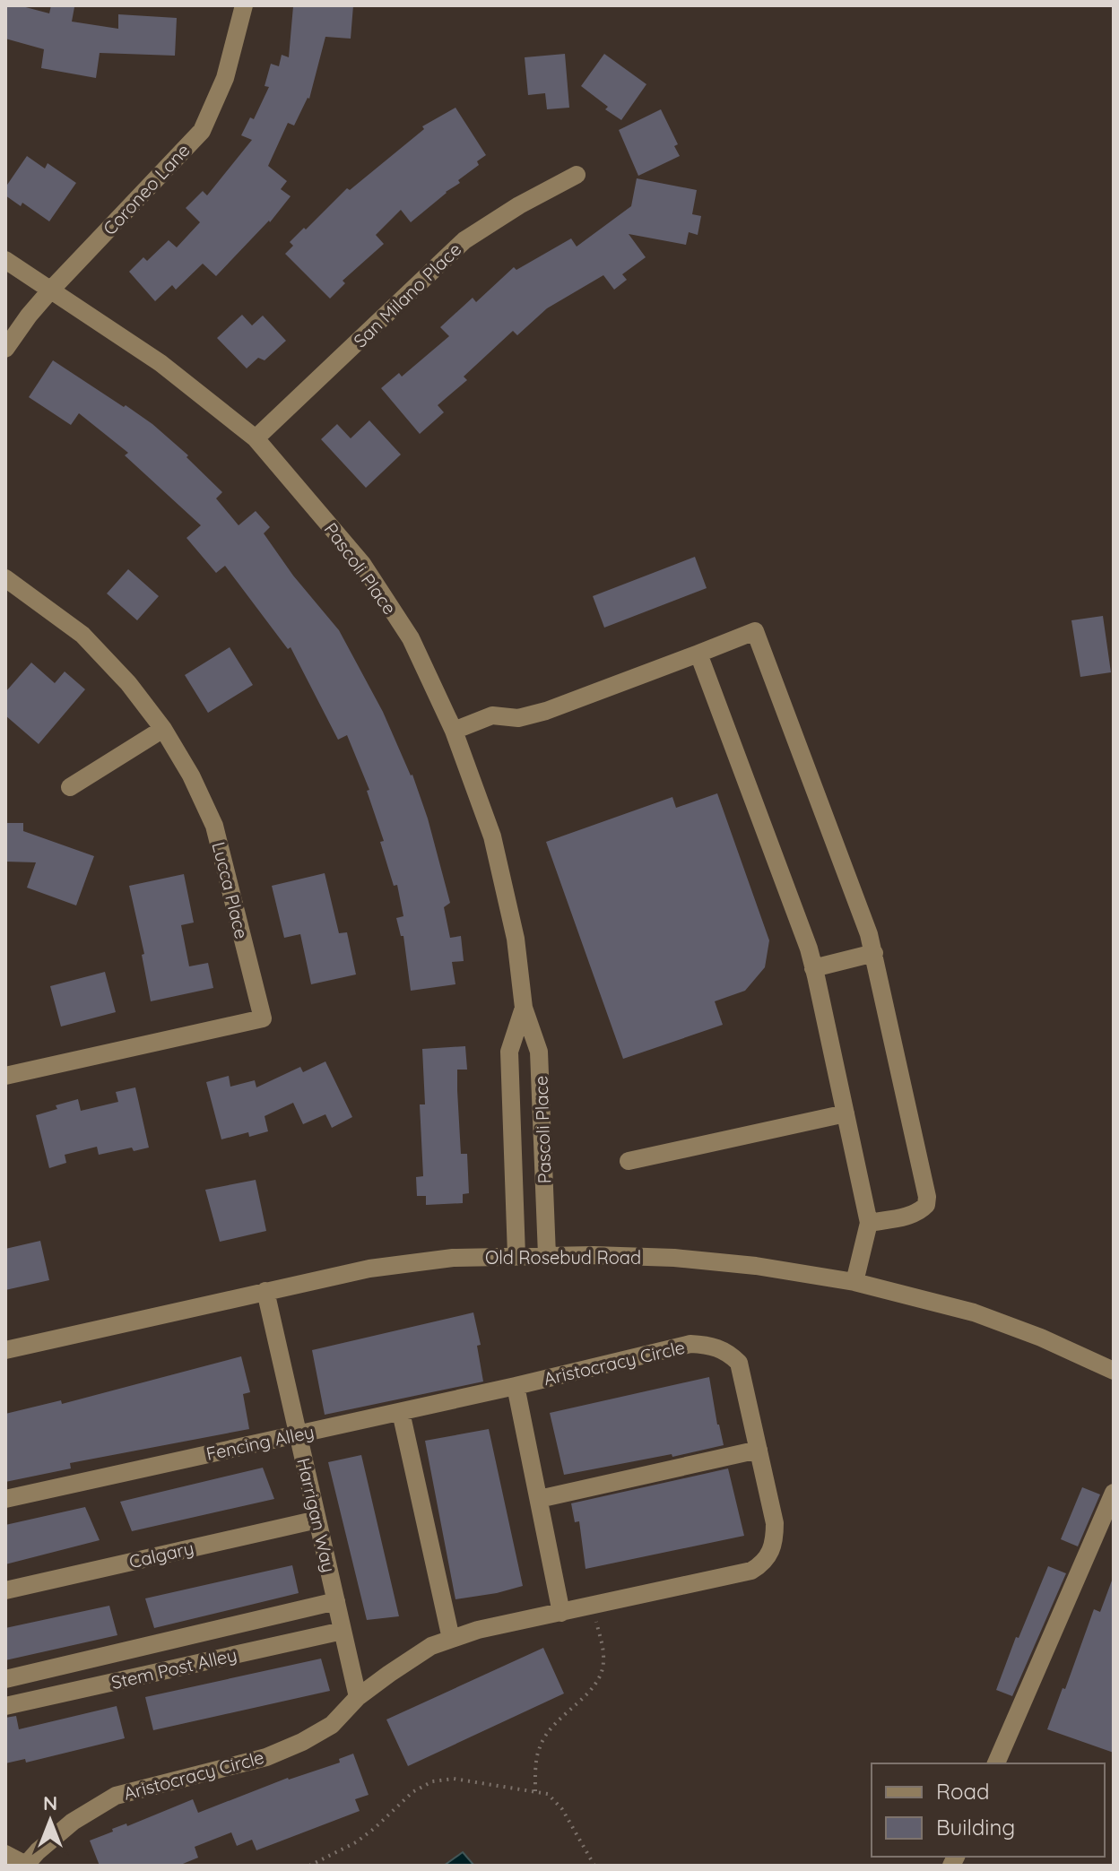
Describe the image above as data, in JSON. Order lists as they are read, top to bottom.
{
  "streets": {
    "street": [
      "Coroneo Lane",
      "San Milano Place",
      "Pascoli Place",
      "Lucca Place",
      "Old Rosebud Road",
      "Aristocracy Circle",
      "Fencing Alley",
      "Harrigan Way",
      "Calgary",
      "Stem Post Alley"
    ]
  },
  "crossings": [
    ["Coroneo Lane", "Pascoli Place"],
    ["San Milano Place", "Pascoli Place"],
    ["Pascoli Place", "Old Rosebud Road"],
    ["Old Rosebud Road", "Harrigan Way"],
    ["Aristocracy Circle", "Fencing Alley"],
    ["Aristocracy Circle", "Harrigan Way"],
    ["Fencing Alley", "Harrigan Way"],
    ["Harrigan Way", "Calgary"],
    ["Harrigan Way", "Stem Post Alley"]
  ],
  "legend": ["Road", "Building"],
  "north": "top"
}
